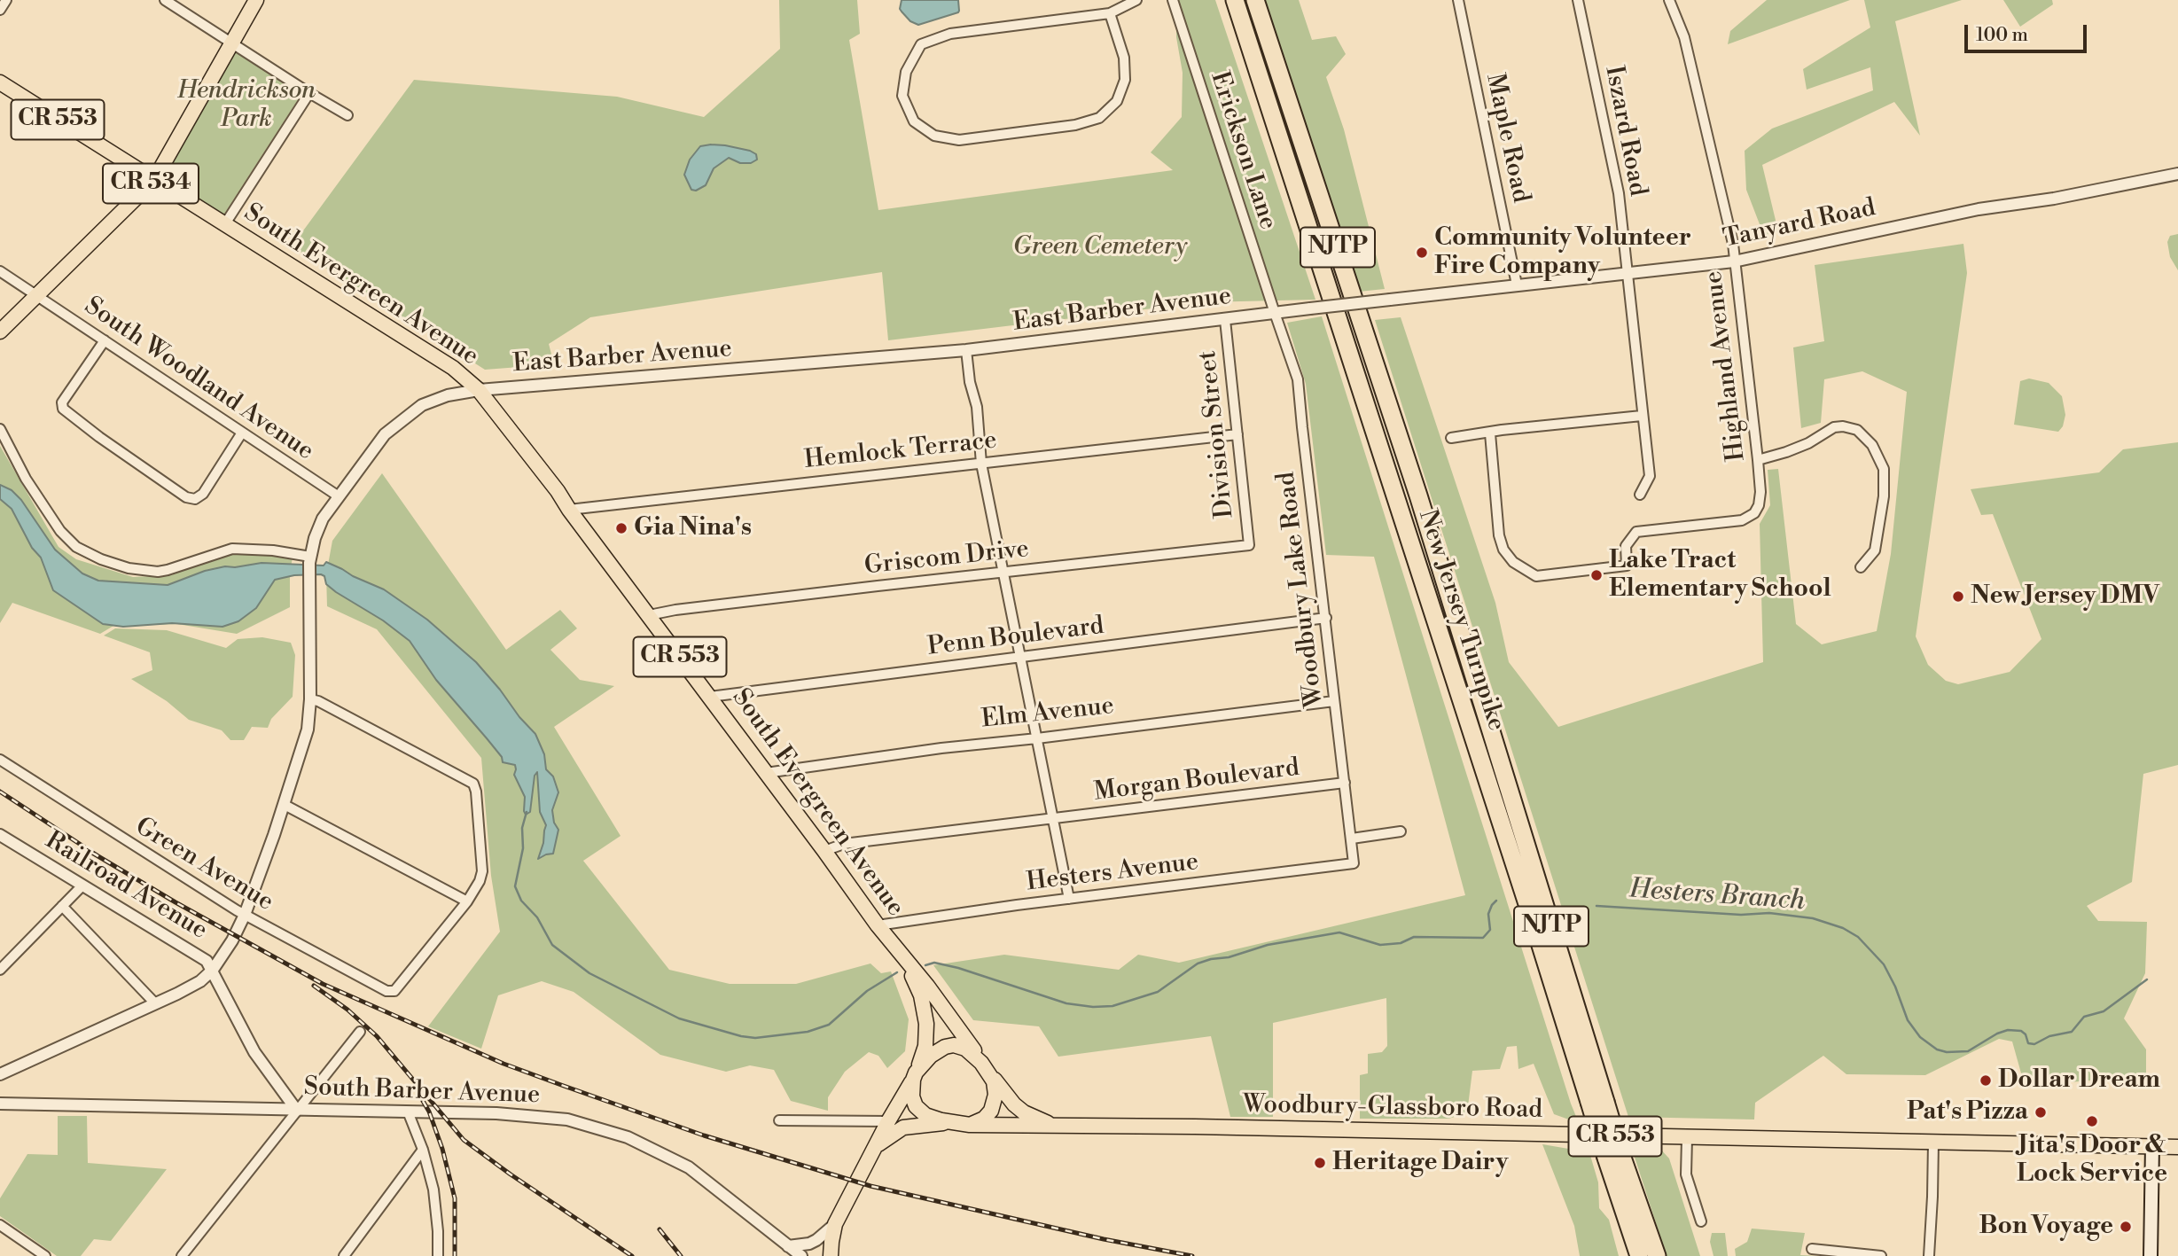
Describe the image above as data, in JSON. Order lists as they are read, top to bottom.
{
  "streets": {
    "highway": ["NJTP", "New Jersey Turnpike"],
    "main road": [
      "CR 553",
      "CR 534",
      "South Evergreen Avenue",
      "Woodbury-Glassboro Road"
    ],
    "street": [
      "Iszard Road",
      "Maple Road",
      "Erickson Lane",
      "Tanyard Road",
      "East Barber Avenue",
      "Highland Avenue",
      "South Woodland Avenue",
      "Division Street",
      "Hemlock Terrace",
      "Griscom Drive",
      "Woodbury Lake Road",
      "Penn Boulevard",
      "Elm Avenue",
      "Morgan Boulevard",
      "Green Avenue",
      "Hesters Avenue",
      "Railroad Avenue",
      "South Barber Avenue"
    ]
  },
  "crossings": [
    ["CR 553", "CR 534"],
    ["CR 553", "South Evergreen Avenue"],
    ["Iszard Road", "Tanyard Road"],
    ["Maple Road", "Tanyard Road"],
    ["Erickson Lane", "East Barber Avenue"],
    ["Erickson Lane", "Woodbury Lake Road"],
    ["CR 534", "South Evergreen Avenue"],
    ["CR 534", "South Woodland Avenue"],
    ["Tanyard Road", "East Barber Avenue"],
    ["Tanyard Road", "Highland Avenue"],
    ["South Evergreen Avenue", "East Barber Avenue"],
    ["South Evergreen Avenue", "Hemlock Terrace"],
    ["South Evergreen Avenue", "Griscom Drive"],
    ["South Evergreen Avenue", "Penn Boulevard"],
    ["South Evergreen Avenue", "Elm Avenue"],
    ["South Evergreen Avenue", "Morgan Boulevard"],
    ["South Evergreen Avenue", "Hesters Avenue"],
    ["South Evergreen Avenue", "Woodbury-Glassboro Road"],
    ["East Barber Avenue", "South Woodland Avenue"],
    ["East Barber Avenue", "Division Street"],
    ["East Barber Avenue", "Woodbury Lake Road"],
    ["East Barber Avenue", "Green Avenue"],
    ["East Barber Avenue", "Railroad Avenue"],
    ["Division Street", "Hemlock Terrace"],
    ["Division Street", "Griscom Drive"],
    ["Woodbury Lake Road", "Penn Boulevard"],
    ["Woodbury Lake Road", "Elm Avenue"],
    ["Woodbury Lake Road", "Morgan Boulevard"],
    ["Woodbury Lake Road", "Hesters Avenue"],
    ["Railroad Avenue", "South Barber Avenue"]
  ],
  "water": ["Hesters Branch"],
  "parks": ["Hendrickson Park", "Green Cemetery"],
  "places": [
    "Community Volunteer Fire Company",
    "Gia Nina's",
    "Lake Tract Elementary School",
    "New Jersey DMV",
    "Dollar Dream",
    "Pat's Pizza",
    "Jita's Door & Lock Service",
    "Heritage Dairy",
    "Bon Voyage"
  ],
  "scale_bar": "100 m"
}
